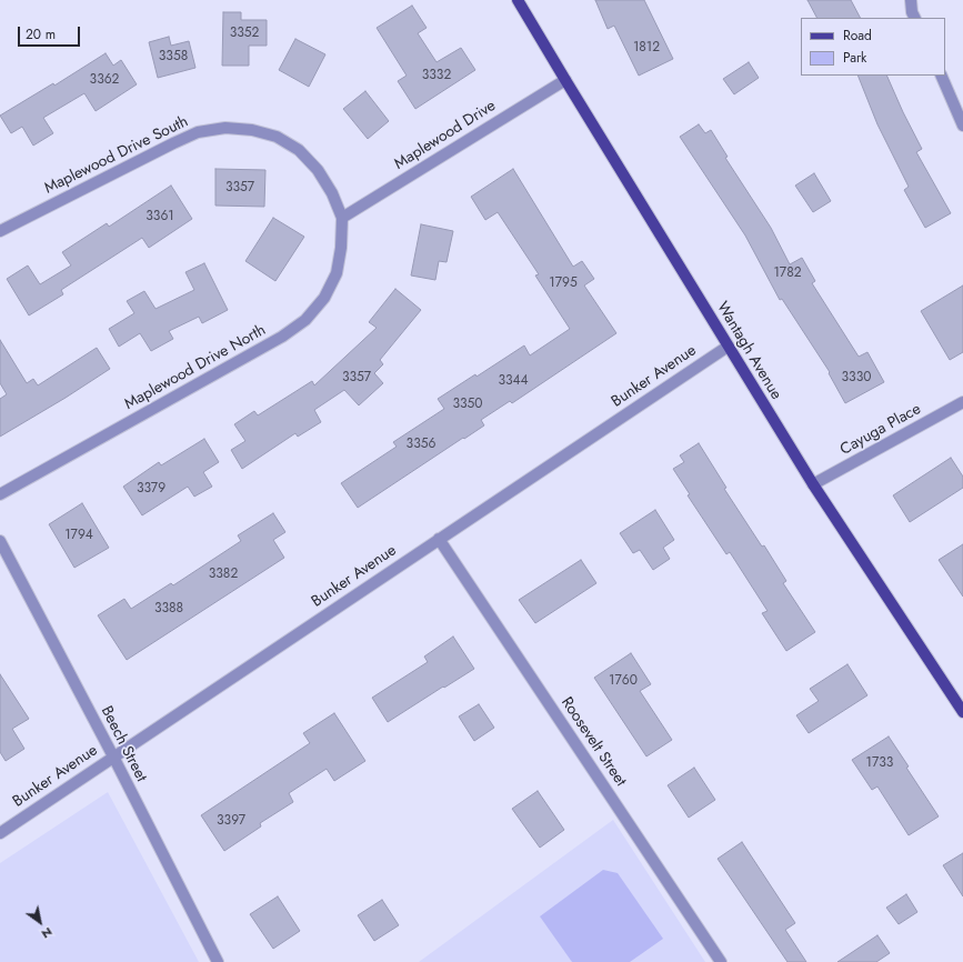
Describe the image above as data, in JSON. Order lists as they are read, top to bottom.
{
  "streets": {
    "main road": ["Wantagh Avenue"],
    "street": [
      "Maplewood Drive",
      "Maplewood Drive South",
      "Maplewood Drive North",
      "Bunker Avenue",
      "Cayuga Place",
      "Roosevelt Street",
      "Beech Street"
    ]
  },
  "crossings": [
    ["Maplewood Drive", "Maplewood Drive South"],
    ["Maplewood Drive", "Wantagh Avenue"],
    ["Maplewood Drive", "Maplewood Drive North"],
    ["Maplewood Drive South", "Maplewood Drive North"],
    ["Wantagh Avenue", "Bunker Avenue"],
    ["Wantagh Avenue", "Cayuga Place"],
    ["Bunker Avenue", "Roosevelt Street"],
    ["Bunker Avenue", "Beech Street"]
  ],
  "house_numbers": [
    "3352",
    "1812",
    "3358",
    "3332",
    "3362",
    "3357",
    "3361",
    "1782",
    "1795",
    "3357",
    "3330",
    "3344",
    "3350",
    "3356",
    "3379",
    "1794",
    "3382",
    "3388",
    "1760",
    "1733",
    "3397"
  ],
  "legend": ["Road", "Park"],
  "scale_bar": "20 m",
  "north": "bottom right"
}
